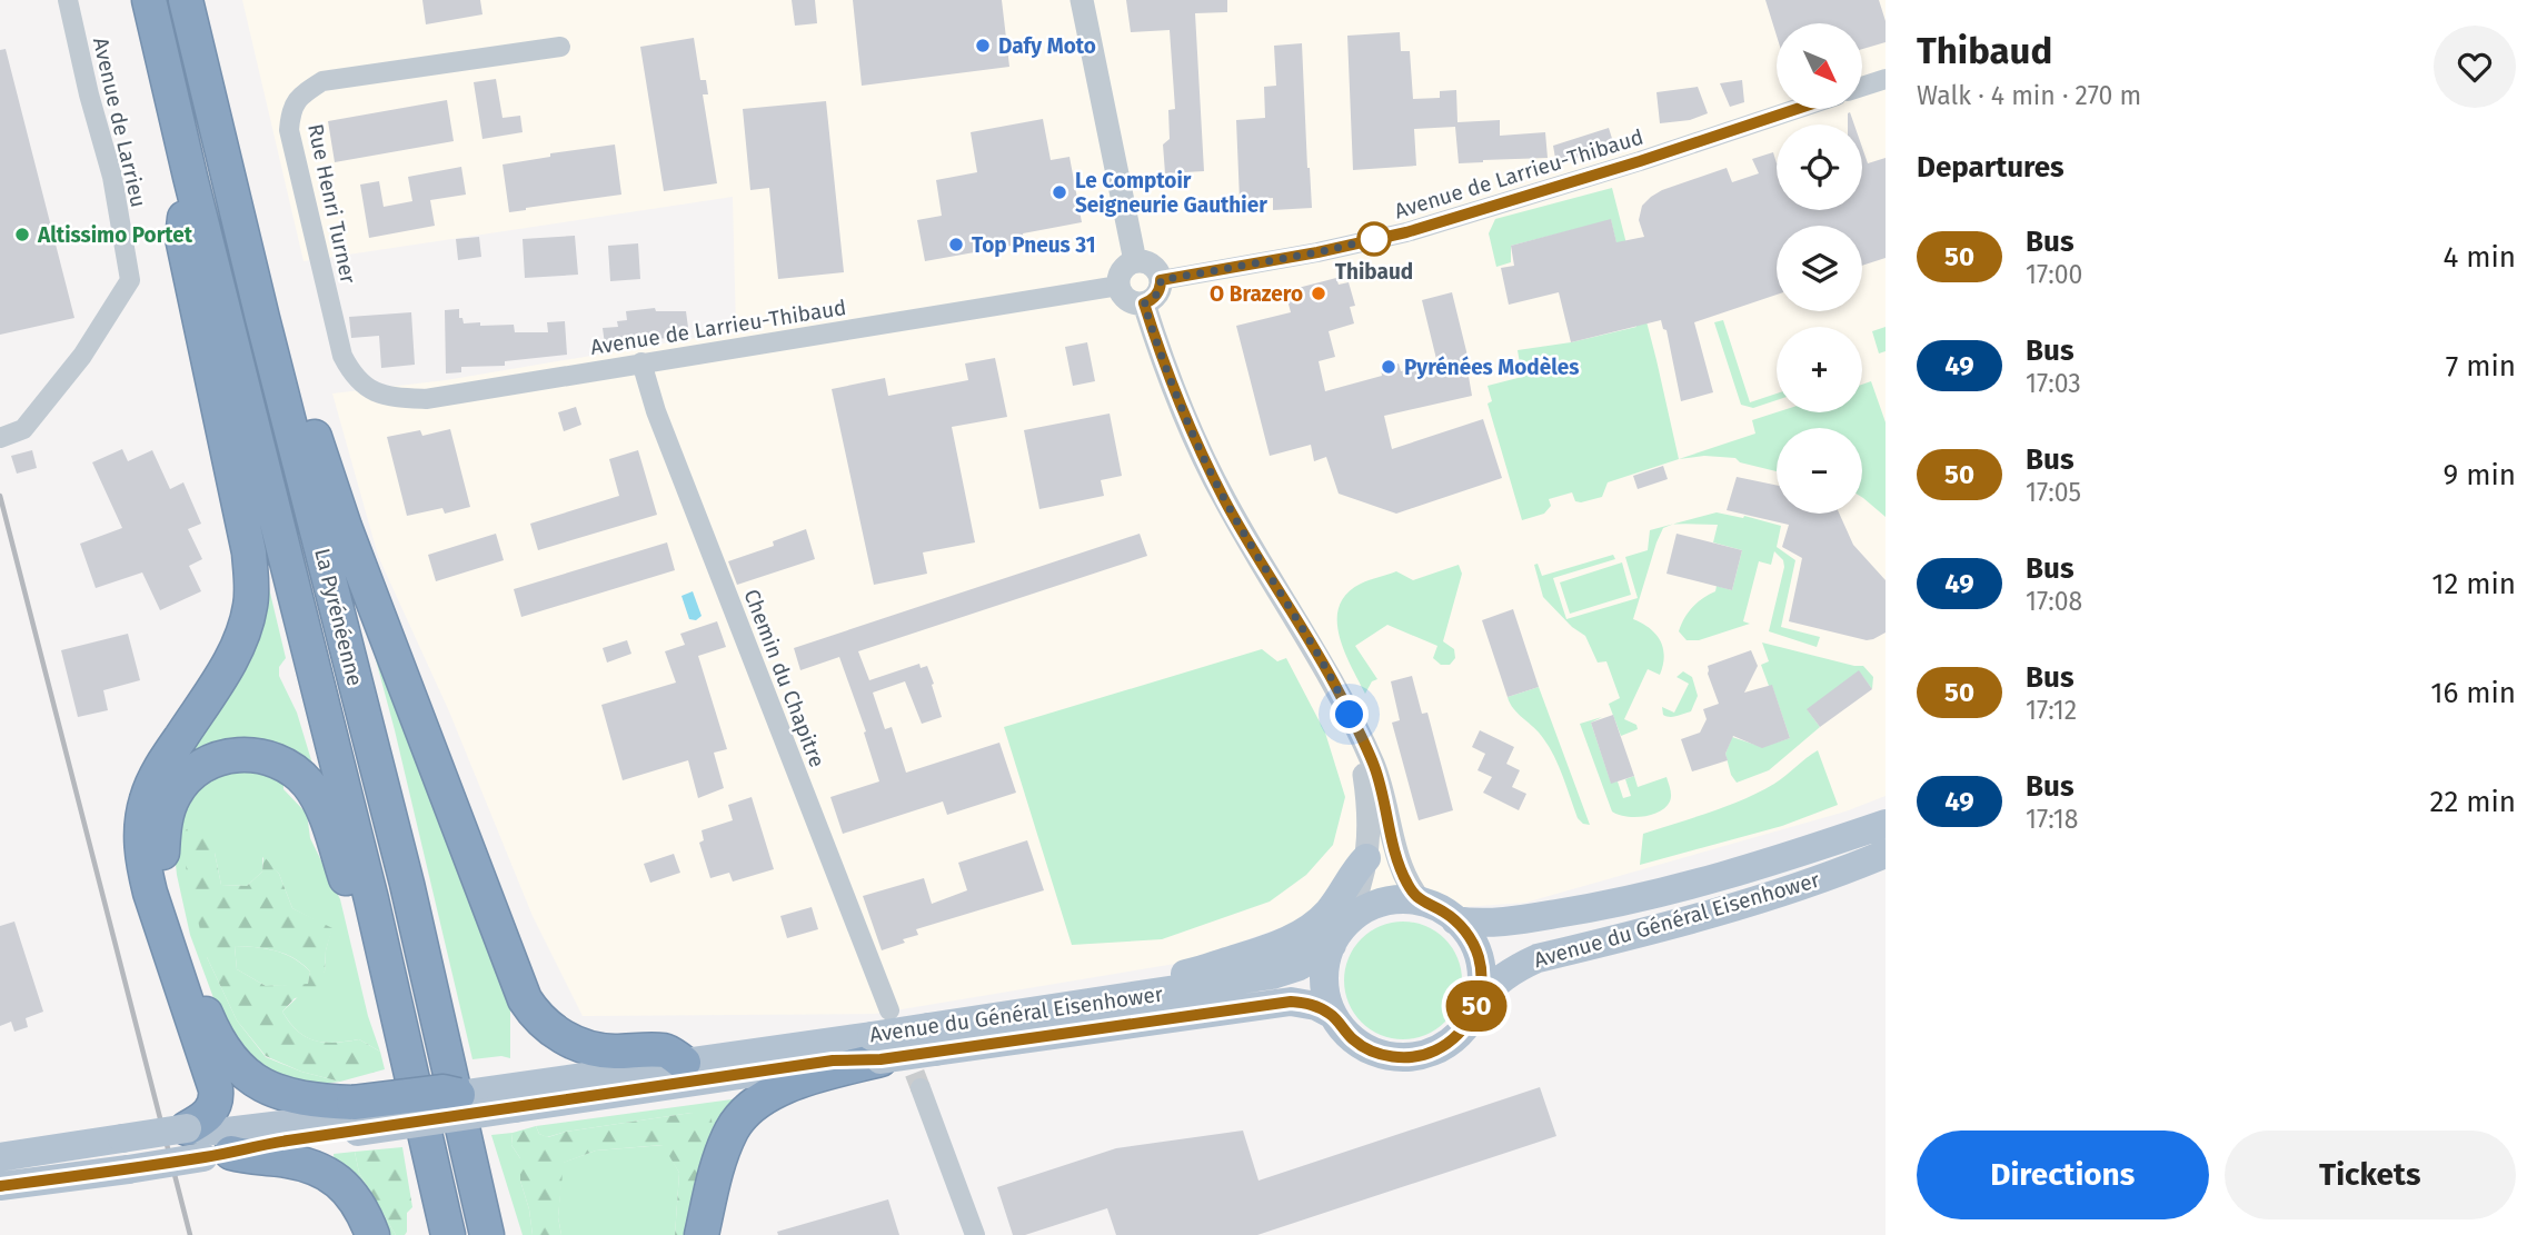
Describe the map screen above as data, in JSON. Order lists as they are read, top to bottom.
{
  "streets": {
    "highway": ["La Pyrénéenne"],
    "main road": ["Avenue du Général Eisenhower"],
    "street": [
      "Avenue de Larrieu",
      "Avenue de Larrieu-Thibaud",
      "Rue Henri Turner",
      "Chemin du Chapitre"
    ]
  },
  "crossings": [
    ["Avenue de Larrieu-Thibaud", "Rue Henri Turner"],
    ["Avenue de Larrieu-Thibaud", "Chemin du Chapitre"]
  ],
  "places": [
    "Dafy Moto",
    "Le Comptoir Seigneurie Gauthier",
    "Altissimo Portet",
    "Thibaud",
    "Top Pneus 31",
    "O Brazero",
    "Pyrénées Modèles"
  ],
  "lines": ["bus line 50"],
  "north": "bottom right",
  "page": {
    "on_map": "50",
    "heading": [
      ["Thibaud", "Walk · 4 min · 270 m"],
      "Departures"
    ],
    "map_buttons": ["+", "−"],
    "list": [
      {
        "mark": "50",
        "name": "Bus",
        "note": "17:00",
        "value": "4 min"
      },
      {
        "mark": "49",
        "name": "Bus",
        "note": "17:03",
        "value": "7 min"
      },
      {
        "mark": "50",
        "name": "Bus",
        "note": "17:05",
        "value": "9 min"
      },
      {
        "mark": "49",
        "name": "Bus",
        "note": "17:08",
        "value": "12 min"
      },
      {
        "mark": "50",
        "name": "Bus",
        "note": "17:12",
        "value": "16 min"
      },
      {
        "mark": "49",
        "name": "Bus",
        "note": "17:18",
        "value": "22 min"
      }
    ],
    "buttons": ["Directions", "Tickets"]
  }
}
